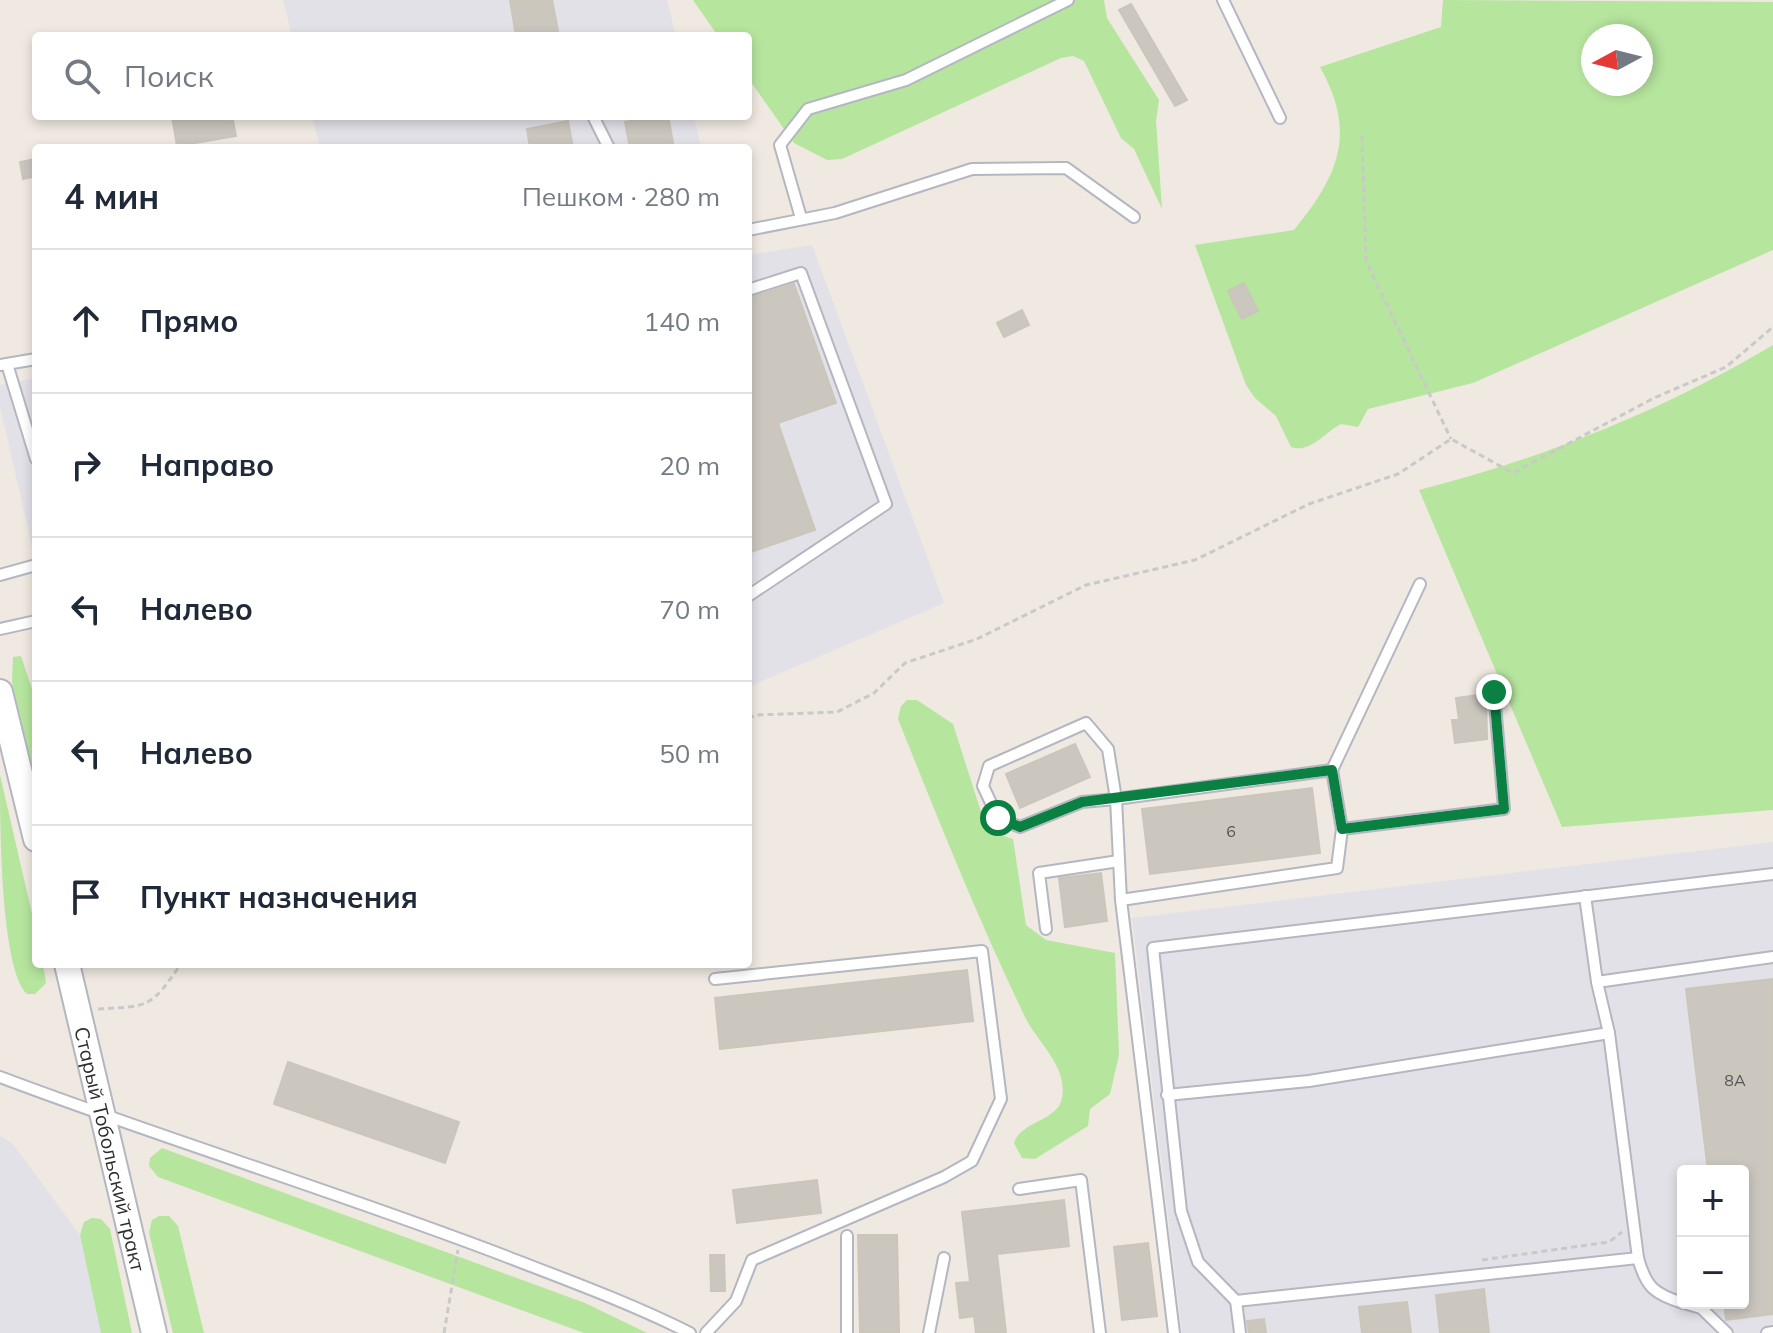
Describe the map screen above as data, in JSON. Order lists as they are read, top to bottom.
{
  "streets": {
    "street": ["Старый Тобольский тракт"]
  },
  "house_numbers": ["6", "8А"],
  "north": "left",
  "page": {
    "search": "Поиск",
    "heading": ["4 мин", "Пешком · 280 m"],
    "list": [
      ["Прямо", "140 m"],
      ["Направо", "20 m"],
      ["Налево", "70 m"],
      ["Налево", "50 m"],
      "Пункт назначения"
    ],
    "map_buttons": ["+", "−"]
  }
}
